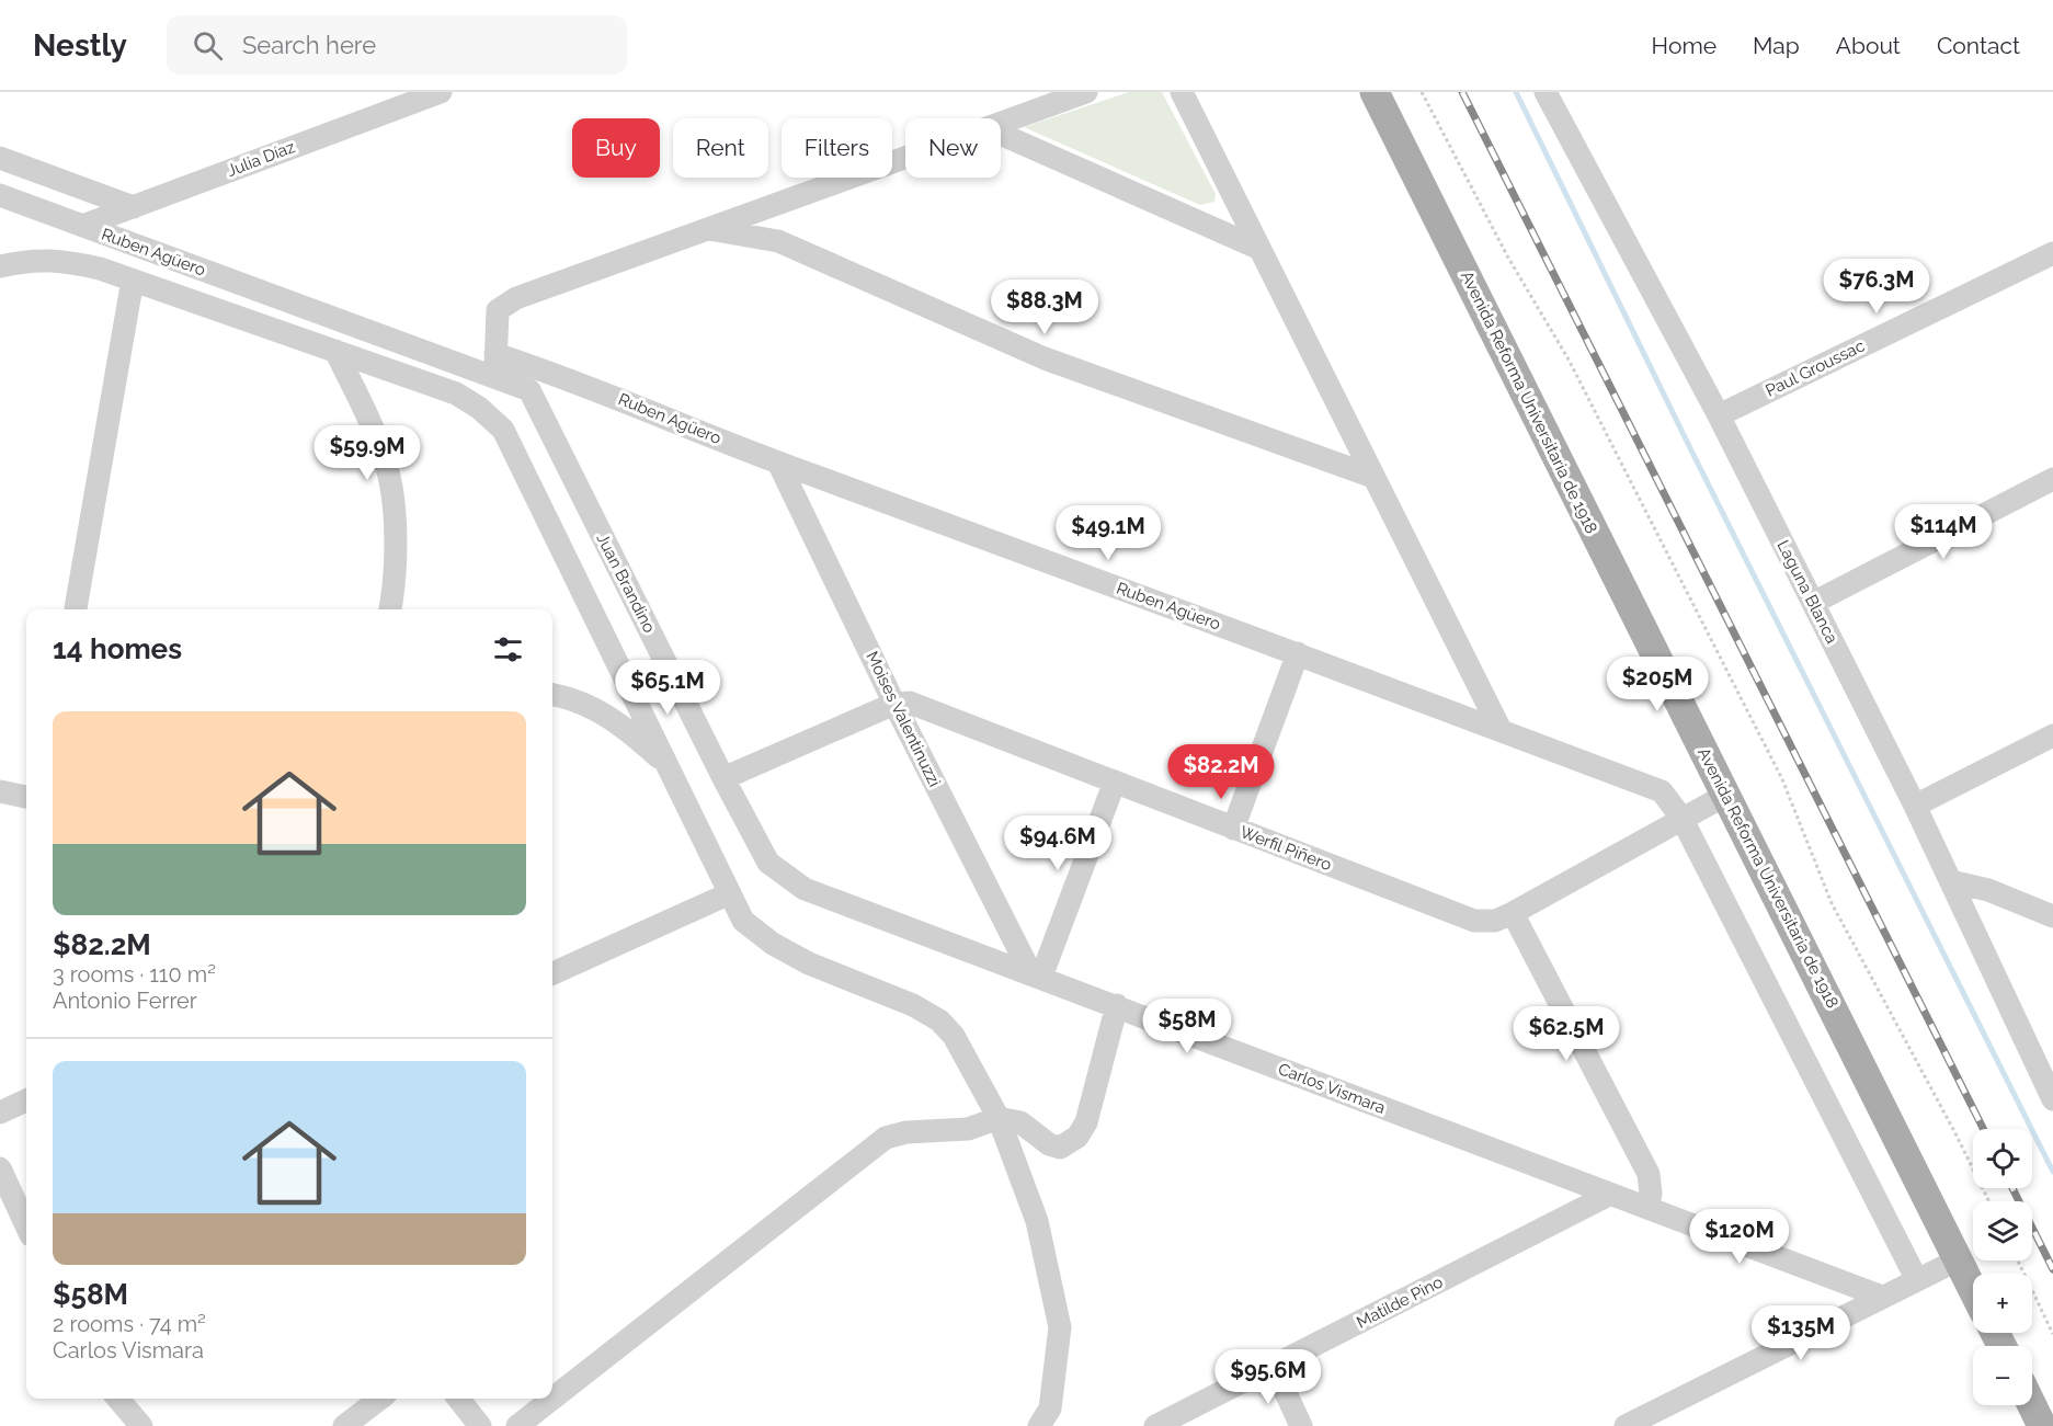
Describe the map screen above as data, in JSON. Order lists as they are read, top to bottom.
{
  "streets": {
    "main road": ["Avenida Reforma Universitaria de 1918"],
    "street": [
      "Julia Díaz",
      "Ruben Agüero",
      "Paul Groussac",
      "Juan Brandino",
      "Laguna Blanca",
      "Moises Valentinuzzi",
      "Werfil Piñero",
      "Carlos Vismara",
      "Matilde Pino"
    ]
  },
  "crossings": [
    ["Julia Díaz", "Ruben Agüero"],
    ["Ruben Agüero", "Juan Brandino"],
    ["Ruben Agüero", "Moises Valentinuzzi"],
    ["Ruben Agüero", "Werfil Piñero"],
    ["Paul Groussac", "Laguna Blanca"],
    ["Avenida Reforma Universitaria de 1918", "Werfil Piñero"],
    ["Juan Brandino", "Carlos Vismara"],
    ["Moises Valentinuzzi", "Werfil Piñero"],
    ["Moises Valentinuzzi", "Carlos Vismara"],
    ["Carlos Vismara", "Matilde Pino"]
  ],
  "page": {
    "header": "Nestly",
    "search": "Search here",
    "nav": [
      "Home",
      "Map",
      "About",
      "Contact"
    ],
    "chip": [
      "Buy",
      "Rent",
      "Filters",
      "New"
    ],
    "price": [
      "$76.3M",
      "$88.3M",
      "$59.9M",
      "$114M",
      "$49.1M",
      "$205M",
      "$65.1M",
      "$82.2M",
      "$94.6M",
      "$58M",
      "$62.5M",
      "$120M",
      "$135M",
      "$95.6M"
    ],
    "heading": "14 homes",
    "list": [
      {
        "name": "$82.2M",
        "note": "3 rooms · 110 m² · Antonio Ferrer"
      },
      {
        "name": "$58M",
        "note": "2 rooms · 74 m² · Carlos Vismara"
      }
    ],
    "map_buttons": ["+", "−"]
  }
}
